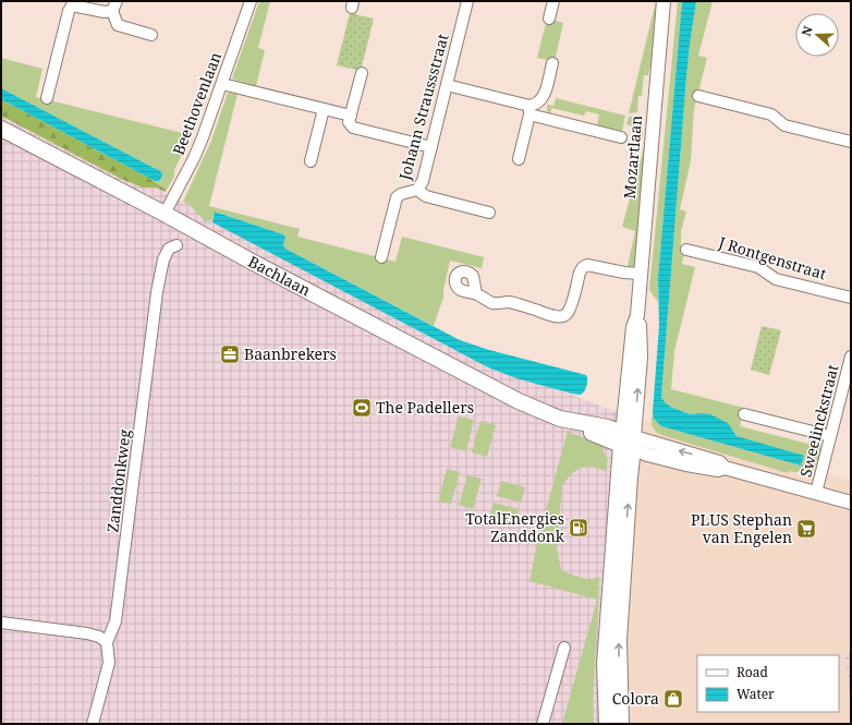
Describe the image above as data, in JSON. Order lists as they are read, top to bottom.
{
  "streets": {
    "main road": ["Bachlaan"],
    "street": [
      "Beethovenlaan",
      "Johann Straussstraat",
      "Mozartlaan",
      "J Rontgenstraat",
      "Sweelinckstraat",
      "Zanddonkweg"
    ]
  },
  "crossings": [
    ["Beethovenlaan", "Bachlaan"],
    ["Mozartlaan", "Bachlaan"]
  ],
  "places": {
    "office": ["Baanbrekers"],
    "sports": ["The Padellers"],
    "fuel station": ["TotalEnergies Zanddonk"],
    "supermarket": ["PLUS Stephan van Engelen"],
    "shop": ["Colora"]
  },
  "legend": ["Road", "Water"],
  "north": "left"
}
